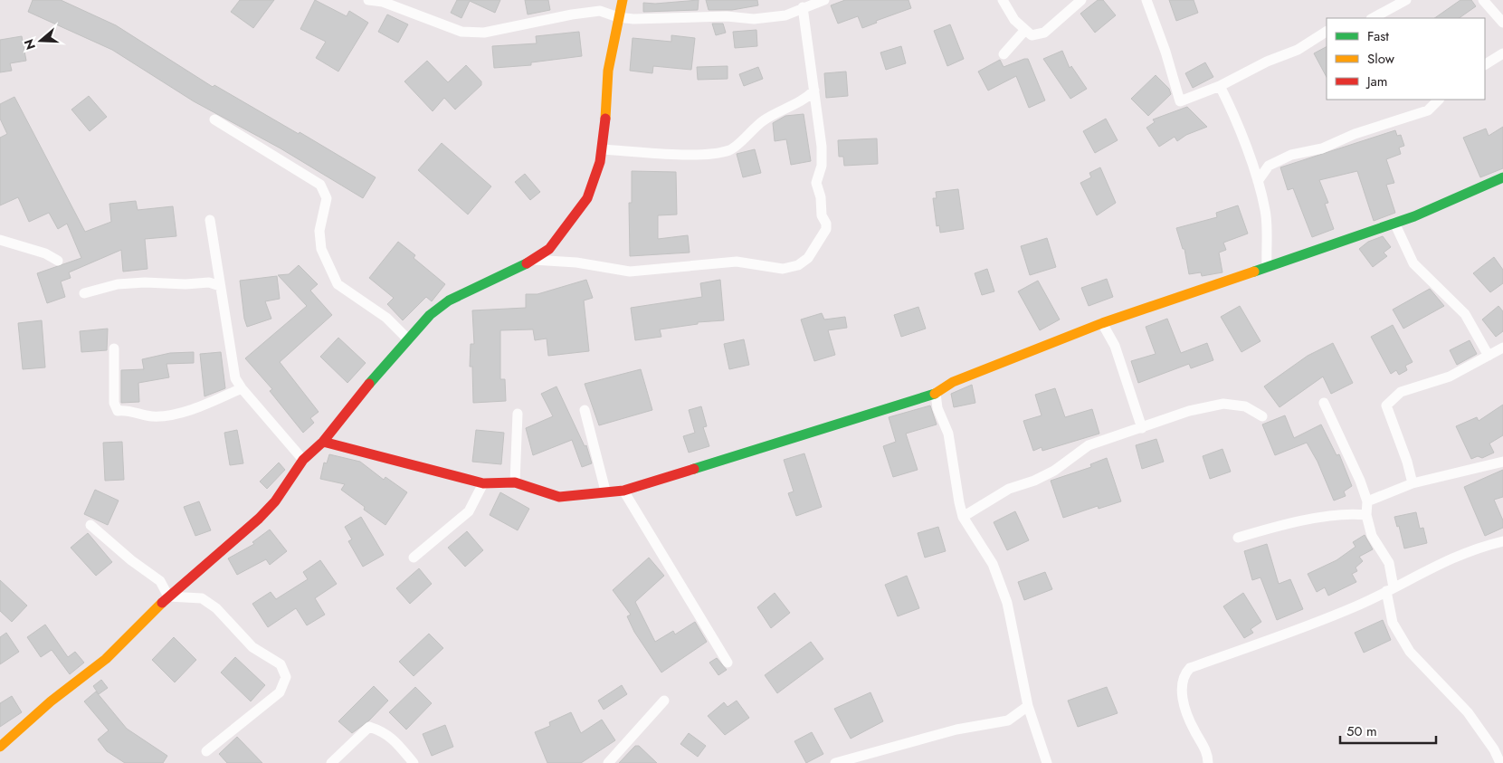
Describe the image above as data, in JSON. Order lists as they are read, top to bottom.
{
  "legend": ["Fast", "Slow", "Jam"],
  "scale_bar": "50 m",
  "north": "left"
}
